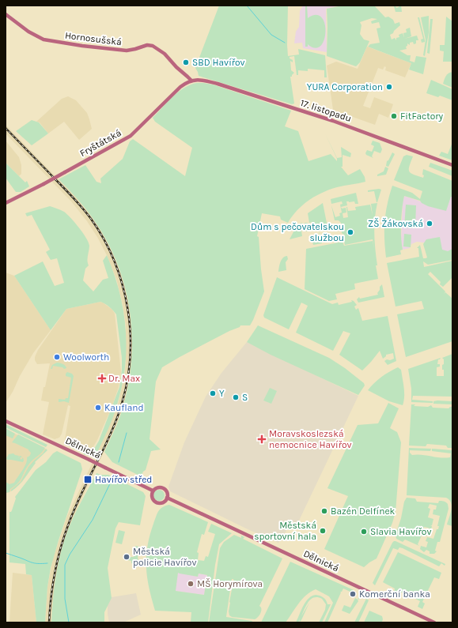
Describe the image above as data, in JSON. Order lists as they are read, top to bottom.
{
  "streets": {
    "street": [
      "Hornosušská",
      "17. listopadu",
      "Fryštátská",
      "Dělnická"
    ]
  },
  "crossings": [
    ["Hornosušská", "17. listopadu"],
    ["Hornosušská", "Fryštátská"],
    ["17. listopadu", "Fryštátská"]
  ],
  "places": {
    "other": [
      "SBD Havířov",
      "YURA Corporation",
      "FitFactory",
      "ZŠ Žákovská",
      "Dům s pečovatelskou službou",
      "Woolworth",
      "Y",
      "S",
      "Kaufland",
      "Bazén Delfínek",
      "Městská sportovní hala",
      "Slavia Havířov",
      "Městská policie Havířov",
      "MŠ Horymírova",
      "Komerční banka"
    ],
    "health": ["Dr. Max", "Moravskoslezská nemocnice Havířov"],
    "transit": ["Havířov střed"]
  }
}
